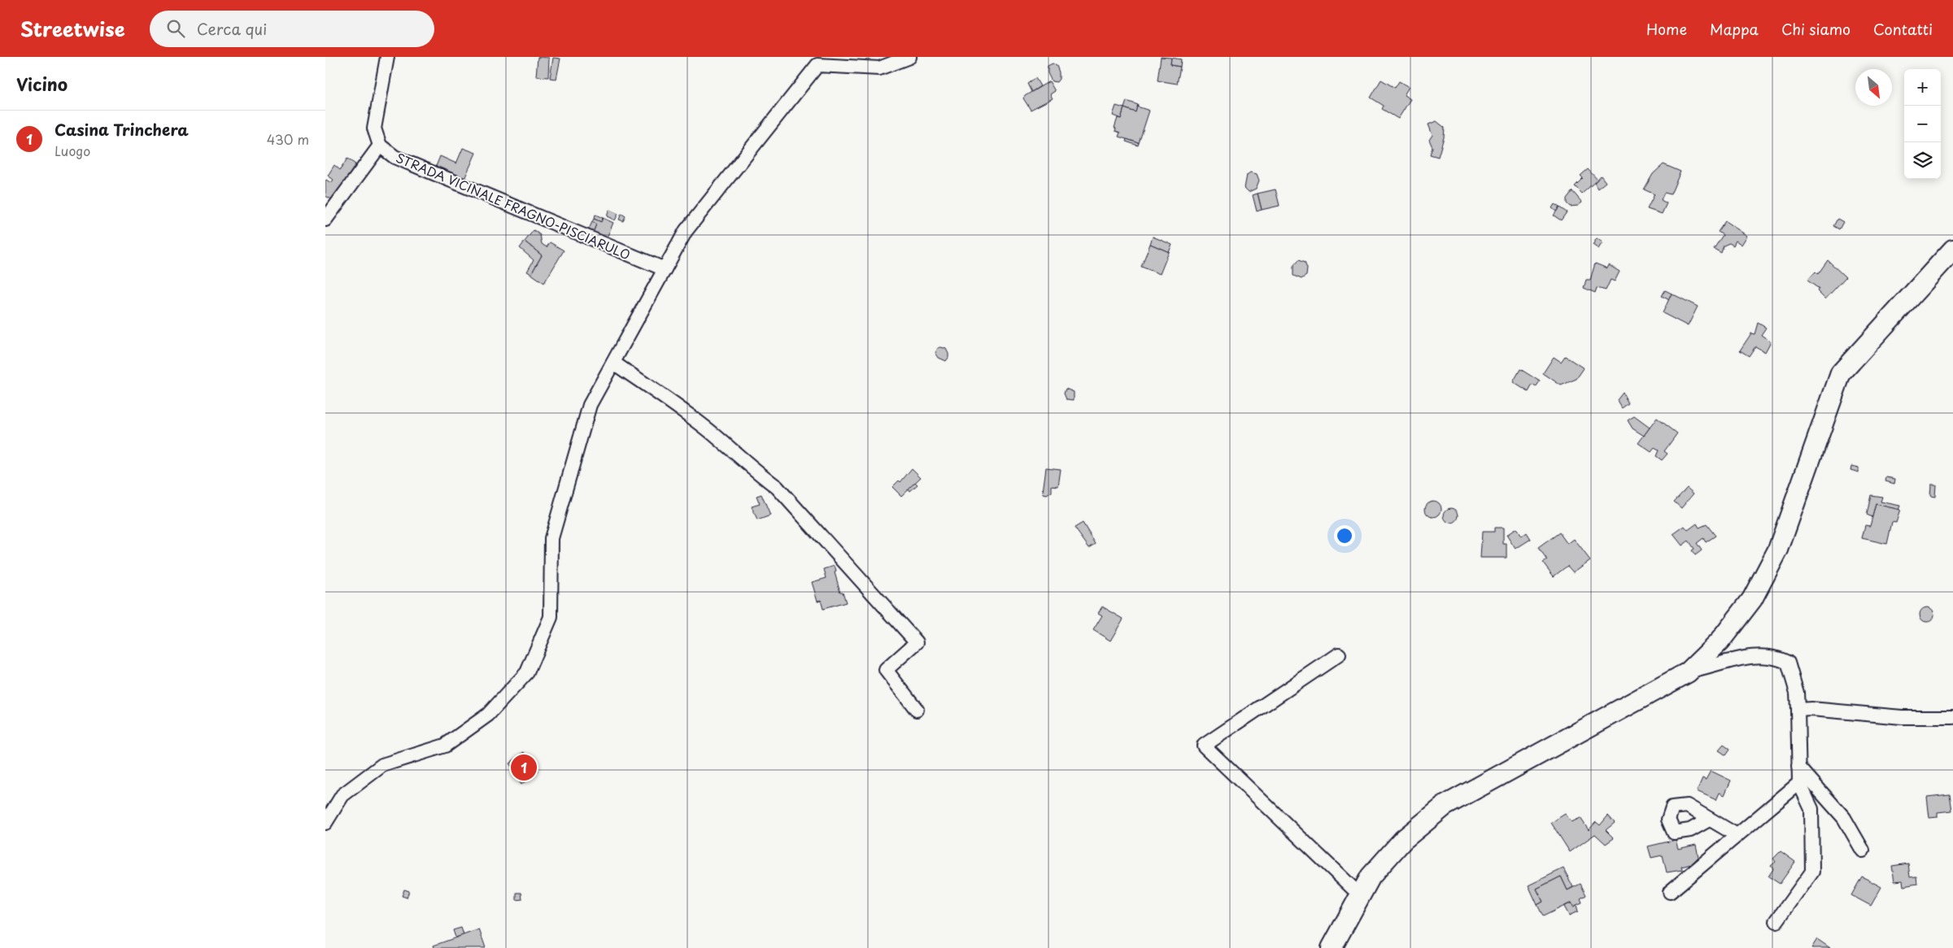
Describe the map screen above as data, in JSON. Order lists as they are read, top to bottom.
{
  "streets": {
    "street": ["STRADA VICINALE FRAGNO-PISCIARULO"]
  },
  "north": "bottom right",
  "page": {
    "header": "Streetwise",
    "search": "Cerca qui",
    "nav": [
      "Home",
      "Mappa",
      "Chi siamo",
      "Contatti"
    ],
    "heading": "Vicino",
    "map_buttons": ["+", "−"],
    "list": [
      {
        "mark": "1",
        "name": "Casina Trinchera",
        "note": "Luogo",
        "value": "430 m"
      }
    ],
    "pins": "1"
  }
}
